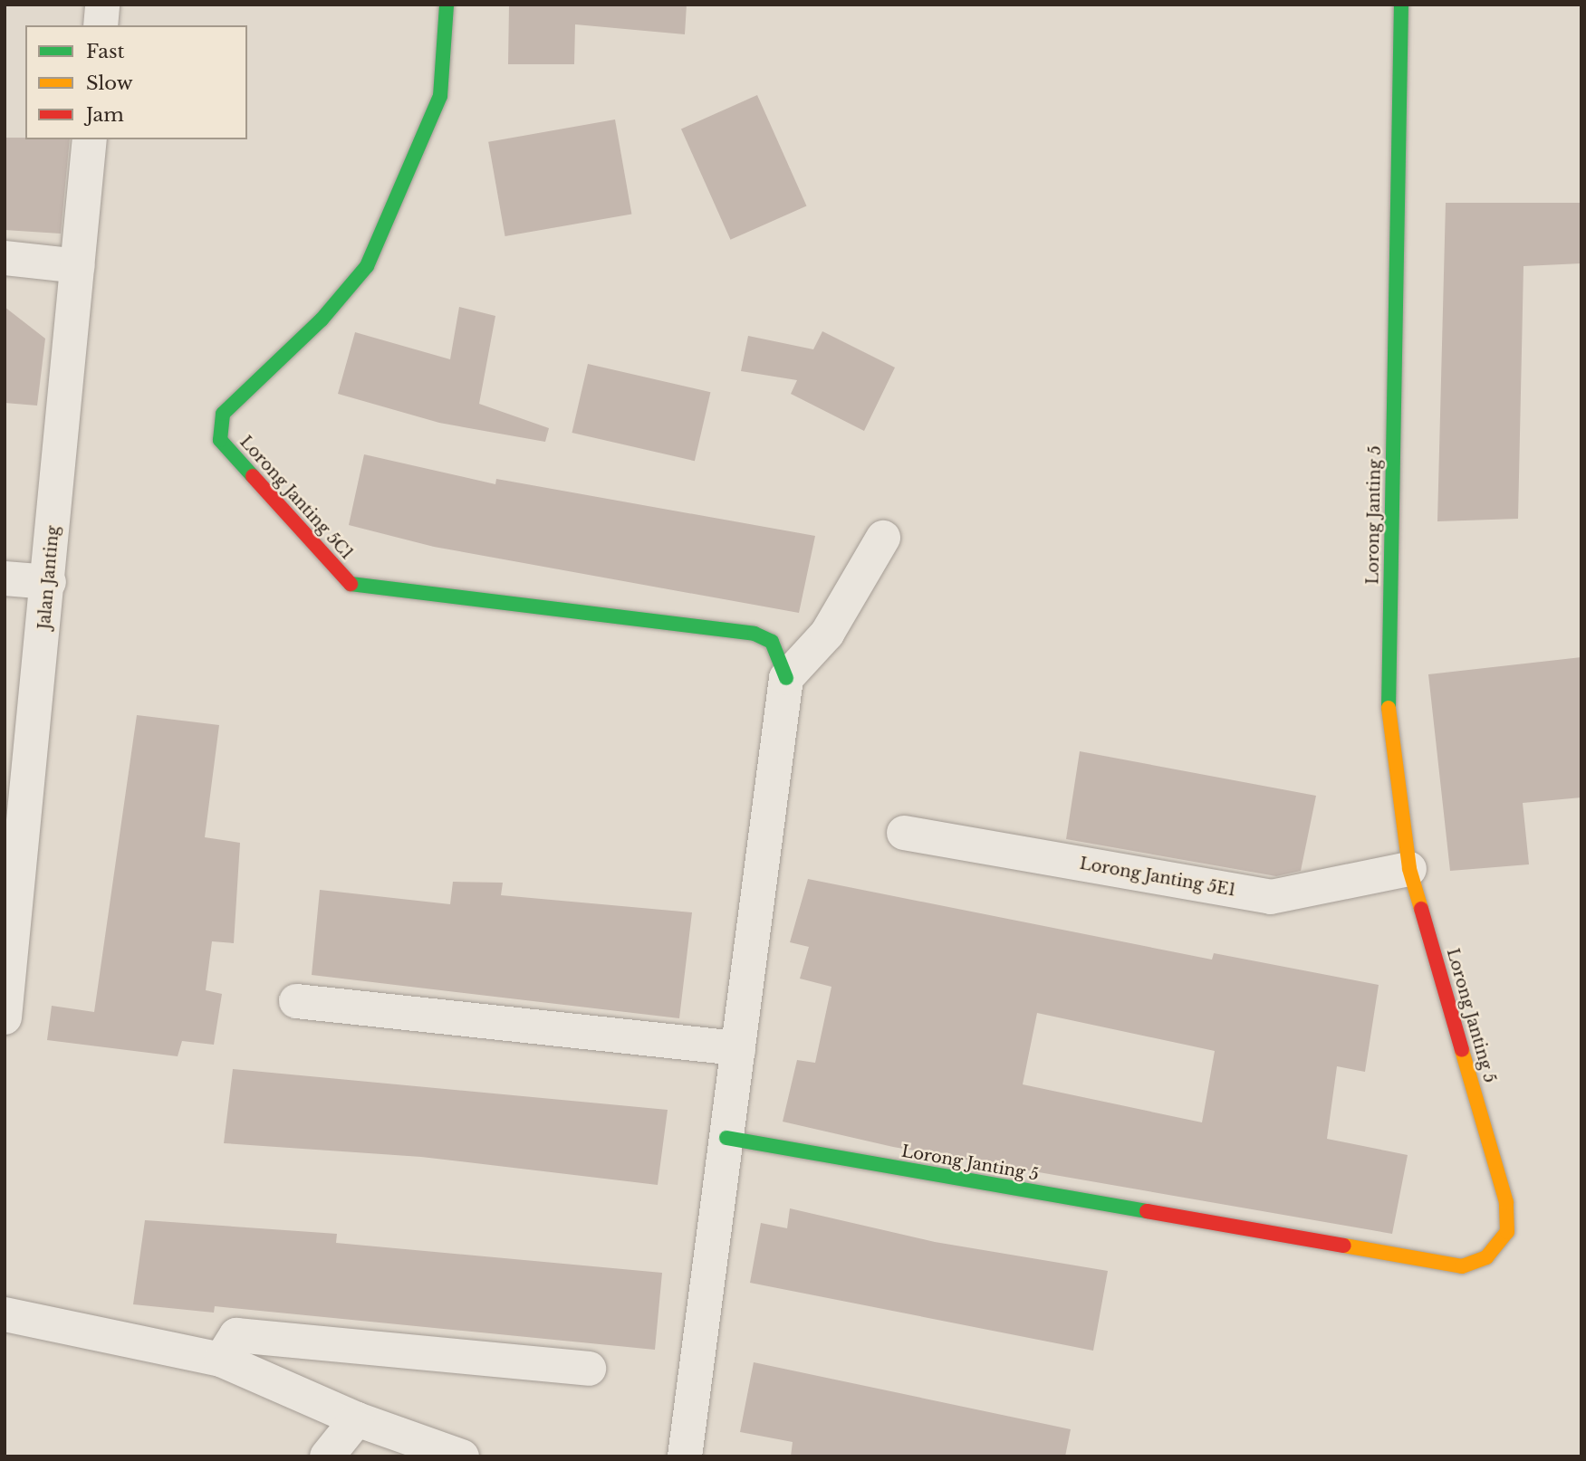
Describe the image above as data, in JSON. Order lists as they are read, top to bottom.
{
  "streets": {
    "street": [
      "Lorong Janting 5C1",
      "Lorong Janting 5",
      "Jalan Janting",
      "Lorong Janting 5E1"
    ]
  },
  "crossings": [
    ["Lorong Janting 5", "Lorong Janting 5E1"]
  ],
  "legend": ["Fast", "Slow", "Jam"]
}
